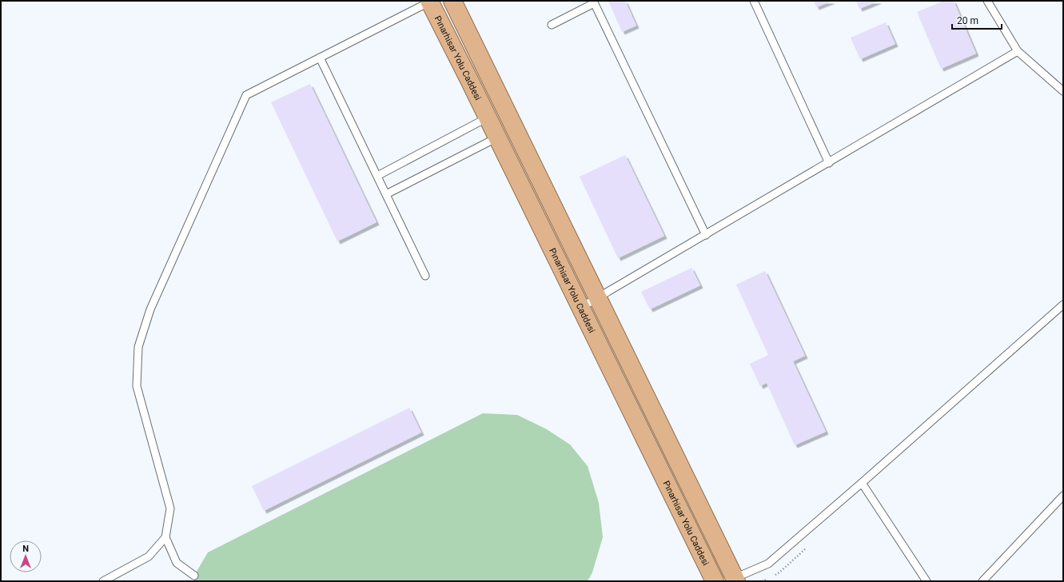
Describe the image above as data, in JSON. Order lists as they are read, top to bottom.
{
  "streets": {
    "highway": ["Pınarhisar Yolu Caddesi"]
  },
  "scale_bar": "20 m",
  "north": "top"
}
